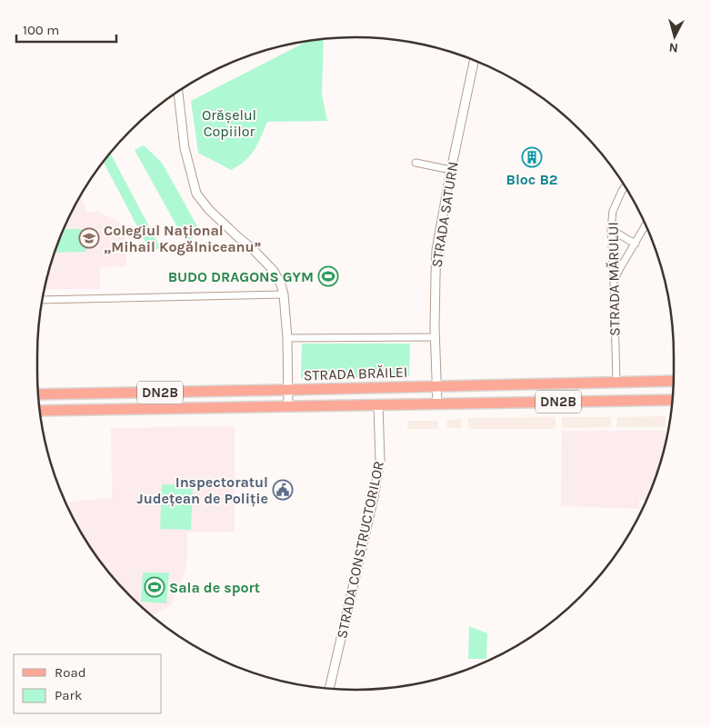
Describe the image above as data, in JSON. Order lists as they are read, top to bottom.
{
  "streets": {
    "main road": ["STRADA BRĂILEI", "DN2B"],
    "street": ["STRADA SATURN", "STRADA MĂRULUI", "STRADA CONSTRUCTORILOR"]
  },
  "crossings": [
    ["STRADA SATURN", "STRADA BRĂILEI"],
    ["STRADA SATURN", "DN2B"],
    ["STRADA MĂRULUI", "STRADA BRĂILEI"],
    ["DN2B", "STRADA CONSTRUCTORILOR"]
  ],
  "parks": ["Orășelul Copiilor"],
  "places": {
    "building": ["Bloc B2"],
    "school or university": ["Colegiul Național „Mihail Kogălniceanu”"],
    "sports": ["BUDO DRAGONS GYM", "Sala de sport"],
    "public building": ["Inspectoratul Județean de Poliție"]
  },
  "legend": ["Road", "Park"],
  "scale_bar": "100 m",
  "north": "bottom"
}
